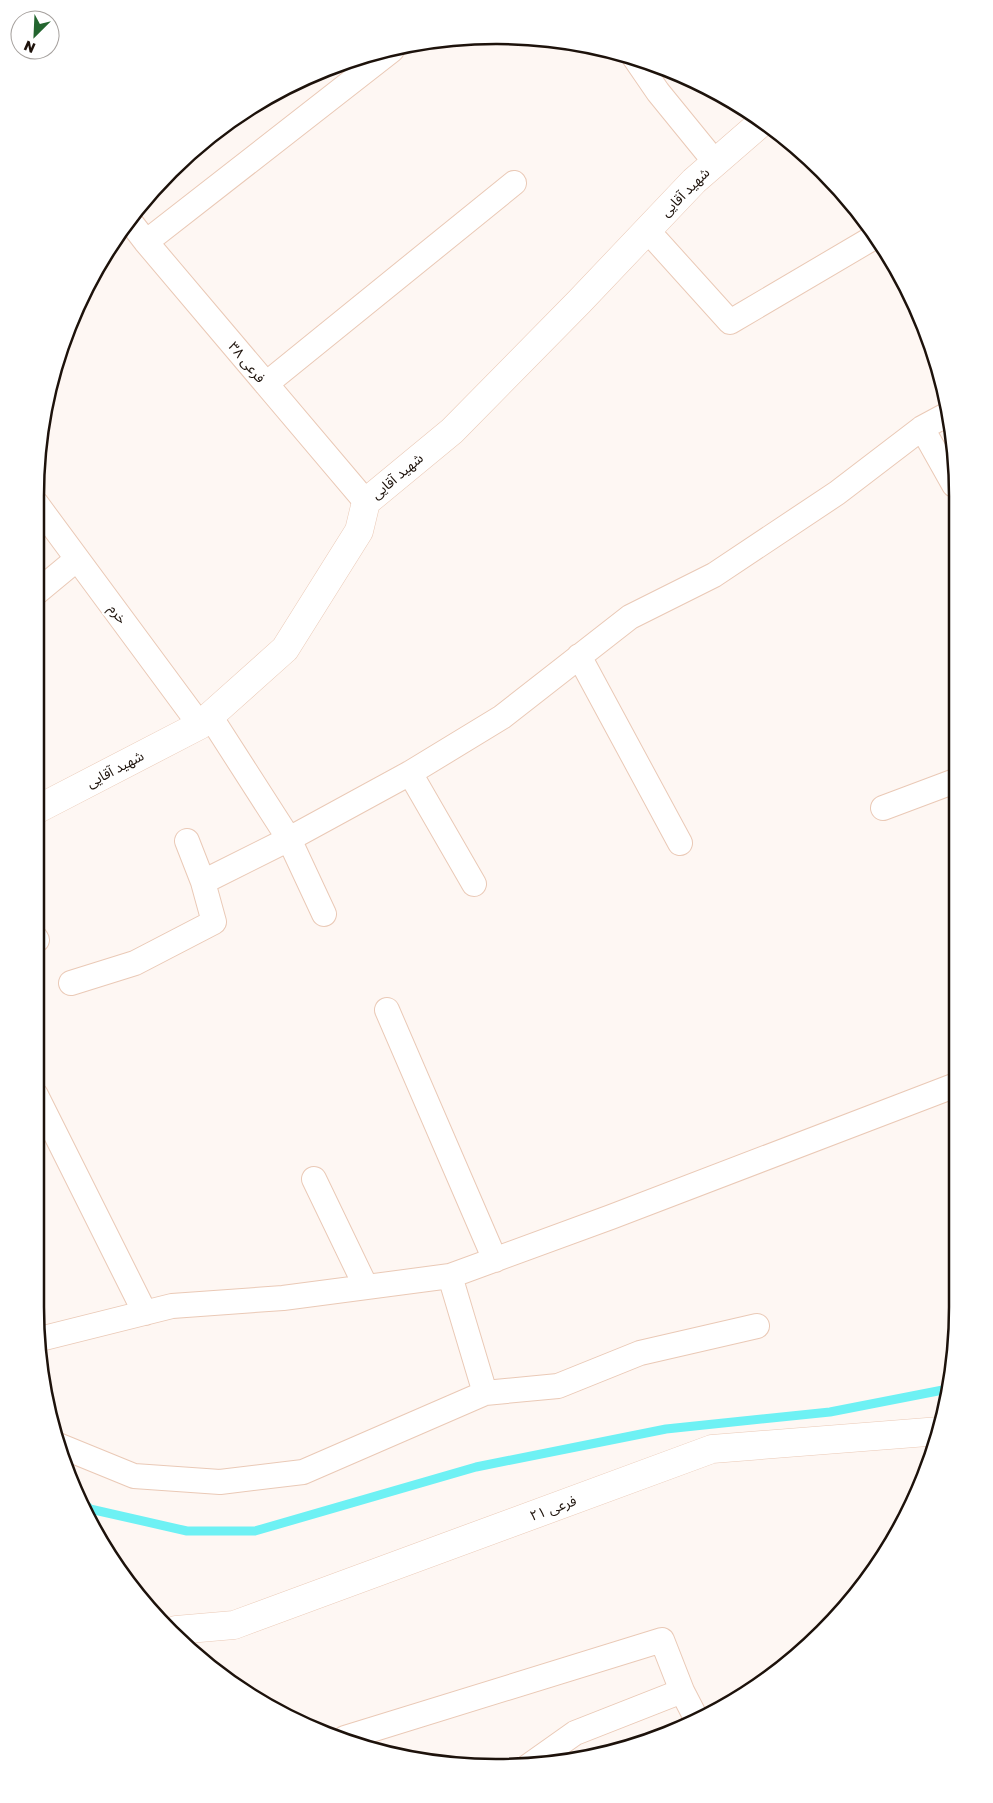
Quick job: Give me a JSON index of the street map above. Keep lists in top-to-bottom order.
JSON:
{
  "streets": {
    "street": [
      "شهید آقایی",
      "فرعی ۳۸",
      "خرم",
      "فرعی ۲۱"
    ]
  },
  "crossings": [
    ["شهید آقایی", "فرعی ۳۸"],
    ["شهید آقایی", "خرم"]
  ],
  "north": "bottom left"
}
